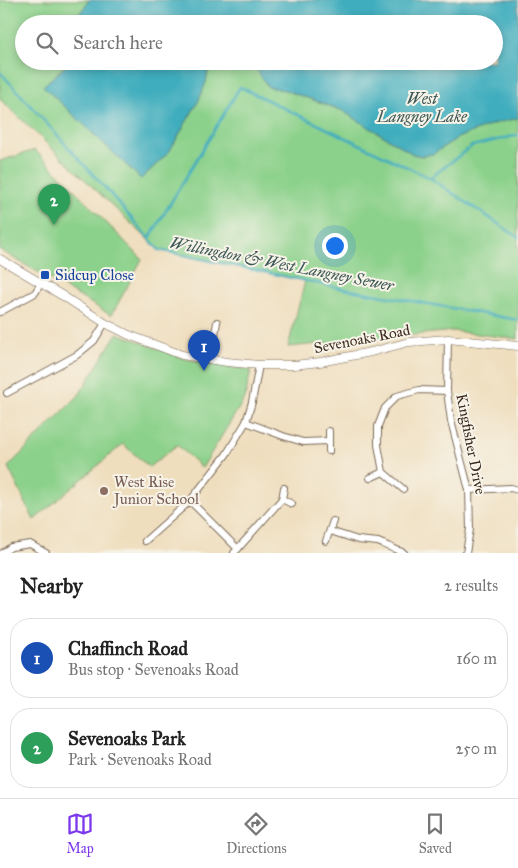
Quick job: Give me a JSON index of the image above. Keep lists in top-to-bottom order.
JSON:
{
  "streets": {
    "street": ["Sevenoaks Road", "Kingfisher Drive"]
  },
  "crossings": [
    ["Sevenoaks Road", "Kingfisher Drive"]
  ],
  "water": ["West Langney Lake", "Willingdon & West Langney Sewer"],
  "places": {
    "transit": ["Sidcup Close"],
    "other": ["West Rise Junior School"]
  },
  "page": {
    "search": "Search here",
    "pins": ["2", "1"],
    "heading": ["Nearby", "2 results"],
    "list": [
      {
        "mark": "1",
        "name": "Chaffinch Road",
        "note": "Bus stop · Sevenoaks Road",
        "value": "160 m"
      },
      {
        "mark": "2",
        "name": "Sevenoaks Park",
        "note": "Park · Sevenoaks Road",
        "value": "250 m"
      }
    ],
    "nav": ["Map", "Directions", "Saved"]
  }
}
